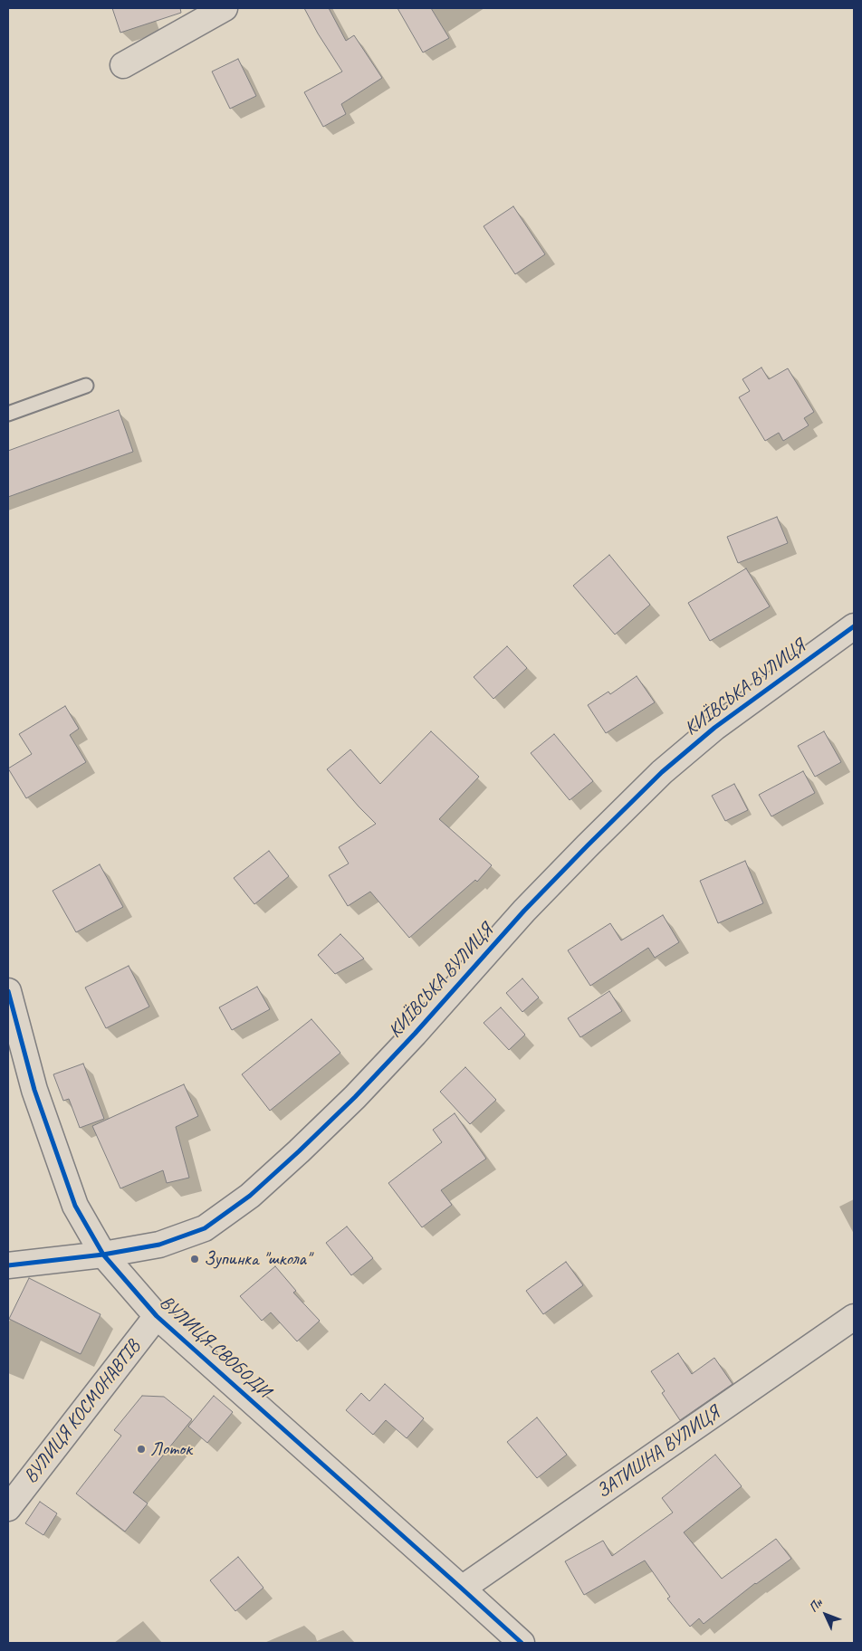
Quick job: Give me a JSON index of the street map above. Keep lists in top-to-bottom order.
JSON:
{
  "streets": {
    "street": [
      "КИЇВСЬКА ВУЛИЦЯ",
      "ВУЛИЦЯ СВОБОДИ",
      "ВУЛИЦЯ КОСМОНАВТІВ",
      "ЗАТИШНА ВУЛИЦЯ"
    ]
  },
  "crossings": [
    ["КИЇВСЬКА ВУЛИЦЯ", "ВУЛИЦЯ СВОБОДИ"],
    ["ВУЛИЦЯ СВОБОДИ", "ВУЛИЦЯ КОСМОНАВТІВ"],
    ["ВУЛИЦЯ СВОБОДИ", "ЗАТИШНА ВУЛИЦЯ"]
  ],
  "places": ["Зупинка \"школа\"", "Лоток"],
  "north": "top left"
}
